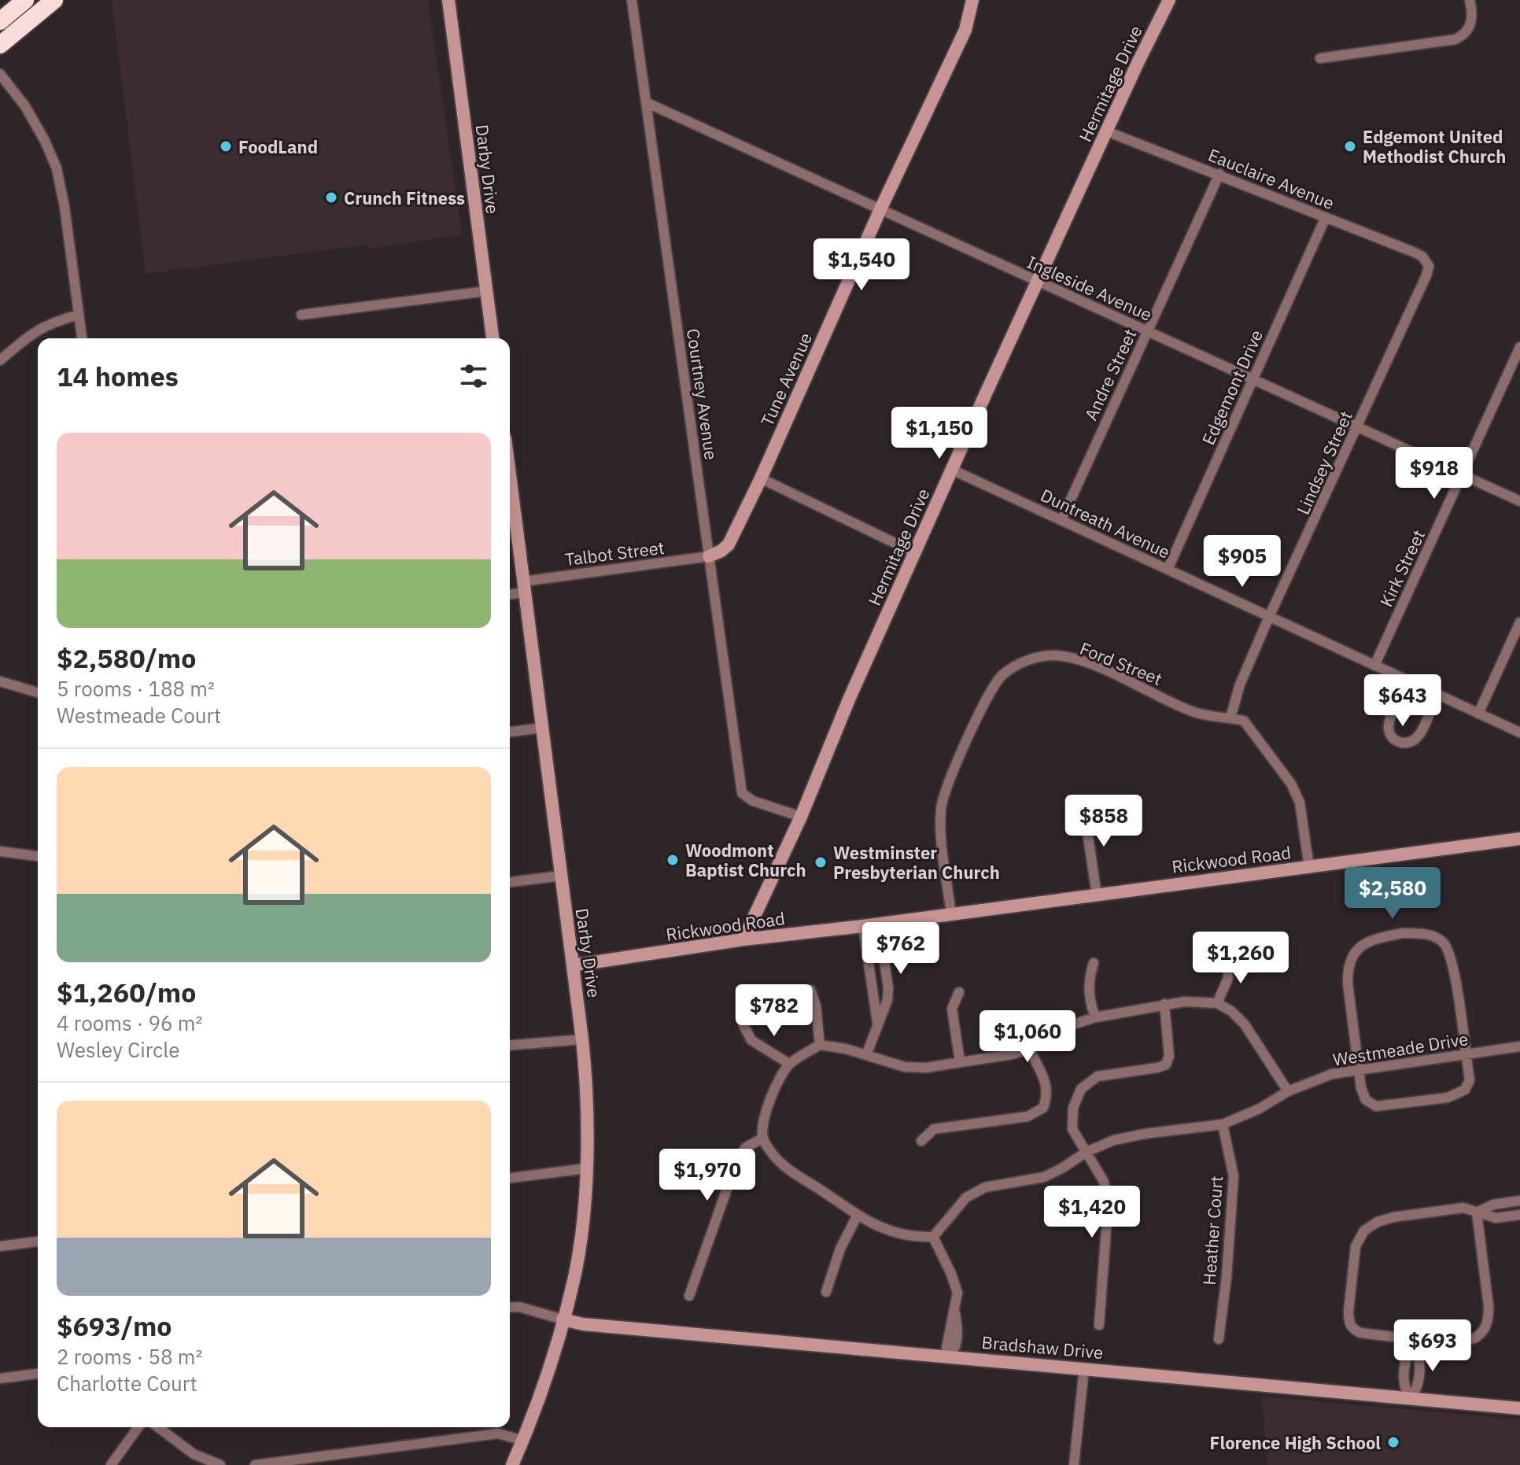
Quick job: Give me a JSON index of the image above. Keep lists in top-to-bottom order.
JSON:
{
  "streets": {
    "street": [
      "Hermitage Drive",
      "Darby Drive",
      "Eauclaire Avenue",
      "Ingleside Avenue",
      "Andre Street",
      "Tune Avenue",
      "Edgemont Drive",
      "Courtney Avenue",
      "Lindsey Street",
      "Duntreath Avenue",
      "Talbot Street",
      "Kirk Street",
      "Ford Street",
      "Rickwood Road",
      "Westmeade Drive",
      "Heather Court",
      "Bradshaw Drive"
    ]
  },
  "crossings": [
    ["Hermitage Drive", "Eauclaire Avenue"],
    ["Hermitage Drive", "Ingleside Avenue"],
    ["Hermitage Drive", "Courtney Avenue"],
    ["Hermitage Drive", "Duntreath Avenue"],
    ["Hermitage Drive", "Rickwood Road"],
    ["Darby Drive", "Talbot Street"],
    ["Darby Drive", "Rickwood Road"],
    ["Darby Drive", "Bradshaw Drive"],
    ["Eauclaire Avenue", "Andre Street"],
    ["Eauclaire Avenue", "Edgemont Drive"],
    ["Eauclaire Avenue", "Lindsey Street"],
    ["Ingleside Avenue", "Andre Street"],
    ["Ingleside Avenue", "Tune Avenue"],
    ["Ingleside Avenue", "Edgemont Drive"],
    ["Ingleside Avenue", "Courtney Avenue"],
    ["Ingleside Avenue", "Lindsey Street"],
    ["Ingleside Avenue", "Kirk Street"],
    ["Andre Street", "Duntreath Avenue"],
    ["Tune Avenue", "Courtney Avenue"],
    ["Tune Avenue", "Talbot Street"],
    ["Edgemont Drive", "Duntreath Avenue"],
    ["Courtney Avenue", "Talbot Street"],
    ["Lindsey Street", "Duntreath Avenue"],
    ["Lindsey Street", "Ford Street"],
    ["Duntreath Avenue", "Kirk Street"],
    ["Ford Street", "Rickwood Road"],
    ["Westmeade Drive", "Heather Court"]
  ],
  "places": [
    "FoodLand",
    "Edgemont United Methodist Church",
    "Crunch Fitness",
    "Woodmont Baptist Church",
    "Westminster Presbyterian Church",
    "Florence High School"
  ],
  "page": {
    "price": [
      "$1,540",
      "$1,150",
      "$918",
      "$905",
      "$643",
      "$858",
      "$2,580",
      "$762",
      "$1,260",
      "$782",
      "$1,060",
      "$1,970",
      "$1,420",
      "$693"
    ],
    "heading": "14 homes",
    "list": [
      {
        "name": "$2,580/mo",
        "note": "5 rooms · 188 m² · Westmeade Court"
      },
      {
        "name": "$1,260/mo",
        "note": "4 rooms · 96 m² · Wesley Circle"
      },
      {
        "name": "$693/mo",
        "note": "2 rooms · 58 m² · Charlotte Court"
      }
    ]
  }
}
